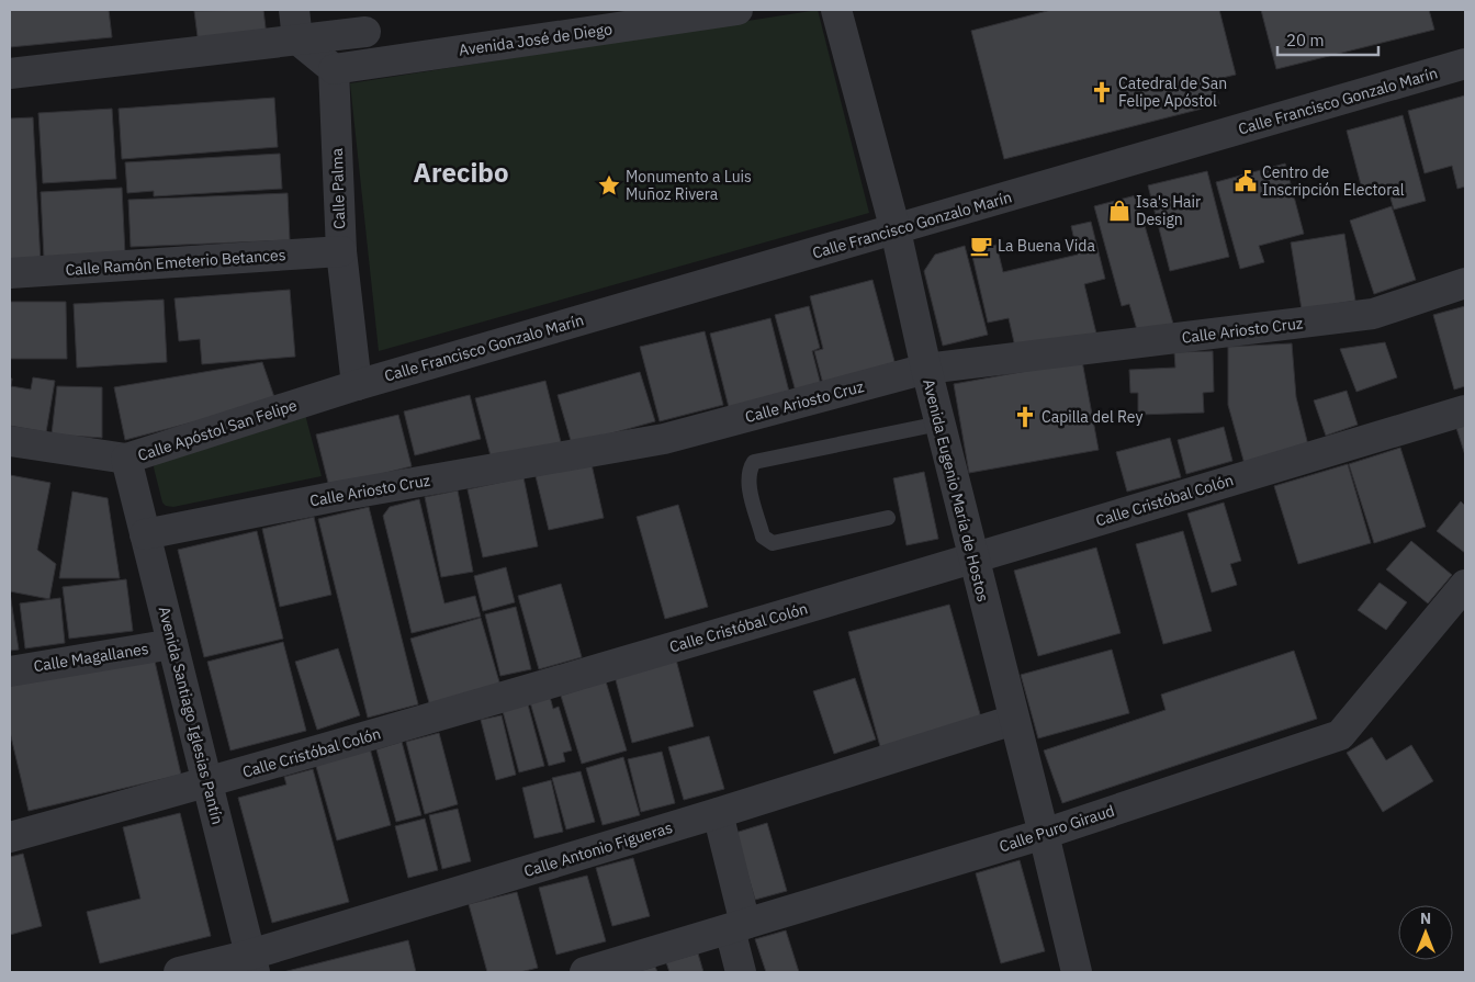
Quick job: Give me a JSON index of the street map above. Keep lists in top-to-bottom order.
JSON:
{
  "streets": {
    "street": [
      "Avenida José de Diego",
      "Calle Francisco Gonzalo Marín",
      "Calle Palma",
      "Calle Ramón Emeterio Betances",
      "Calle Ariosto Cruz",
      "Calle Apóstol San Felipe",
      "Avenida Eugenio María de Hostos",
      "Calle Cristóbal Colón",
      "Calle Magallanes",
      "Avenida Santiago Iglesias Pantín",
      "Calle Puro Giraud",
      "Calle Antonio Figueras"
    ]
  },
  "crossings": [
    ["Avenida José de Diego", "Calle Palma"],
    ["Calle Francisco Gonzalo Marín", "Calle Palma"],
    ["Calle Francisco Gonzalo Marín", "Calle Apóstol San Felipe"],
    ["Calle Francisco Gonzalo Marín", "Avenida Eugenio María de Hostos"],
    ["Calle Palma", "Calle Ramón Emeterio Betances"],
    ["Calle Palma", "Calle Apóstol San Felipe"],
    ["Calle Ariosto Cruz", "Avenida Eugenio María de Hostos"],
    ["Calle Ariosto Cruz", "Avenida Santiago Iglesias Pantín"],
    ["Calle Apóstol San Felipe", "Avenida Santiago Iglesias Pantín"],
    ["Avenida Eugenio María de Hostos", "Calle Cristóbal Colón"],
    ["Avenida Eugenio María de Hostos", "Calle Puro Giraud"],
    ["Avenida Eugenio María de Hostos", "Calle Antonio Figueras"],
    ["Calle Cristóbal Colón", "Avenida Santiago Iglesias Pantín"],
    ["Calle Magallanes", "Avenida Santiago Iglesias Pantín"],
    ["Avenida Santiago Iglesias Pantín", "Calle Antonio Figueras"]
  ],
  "districts": ["Arecibo"],
  "places": {
    "church": ["Catedral de San Felipe Apóstol", "Capilla del Rey"],
    "public building": ["Centro de Inscripción Electoral"],
    "place": ["Monumento a Luis Muñoz Rivera"],
    "shop": ["Isa's Hair Design"],
    "cafe": ["La Buena Vida"]
  },
  "scale_bar": "20 m",
  "north": "top"
}
